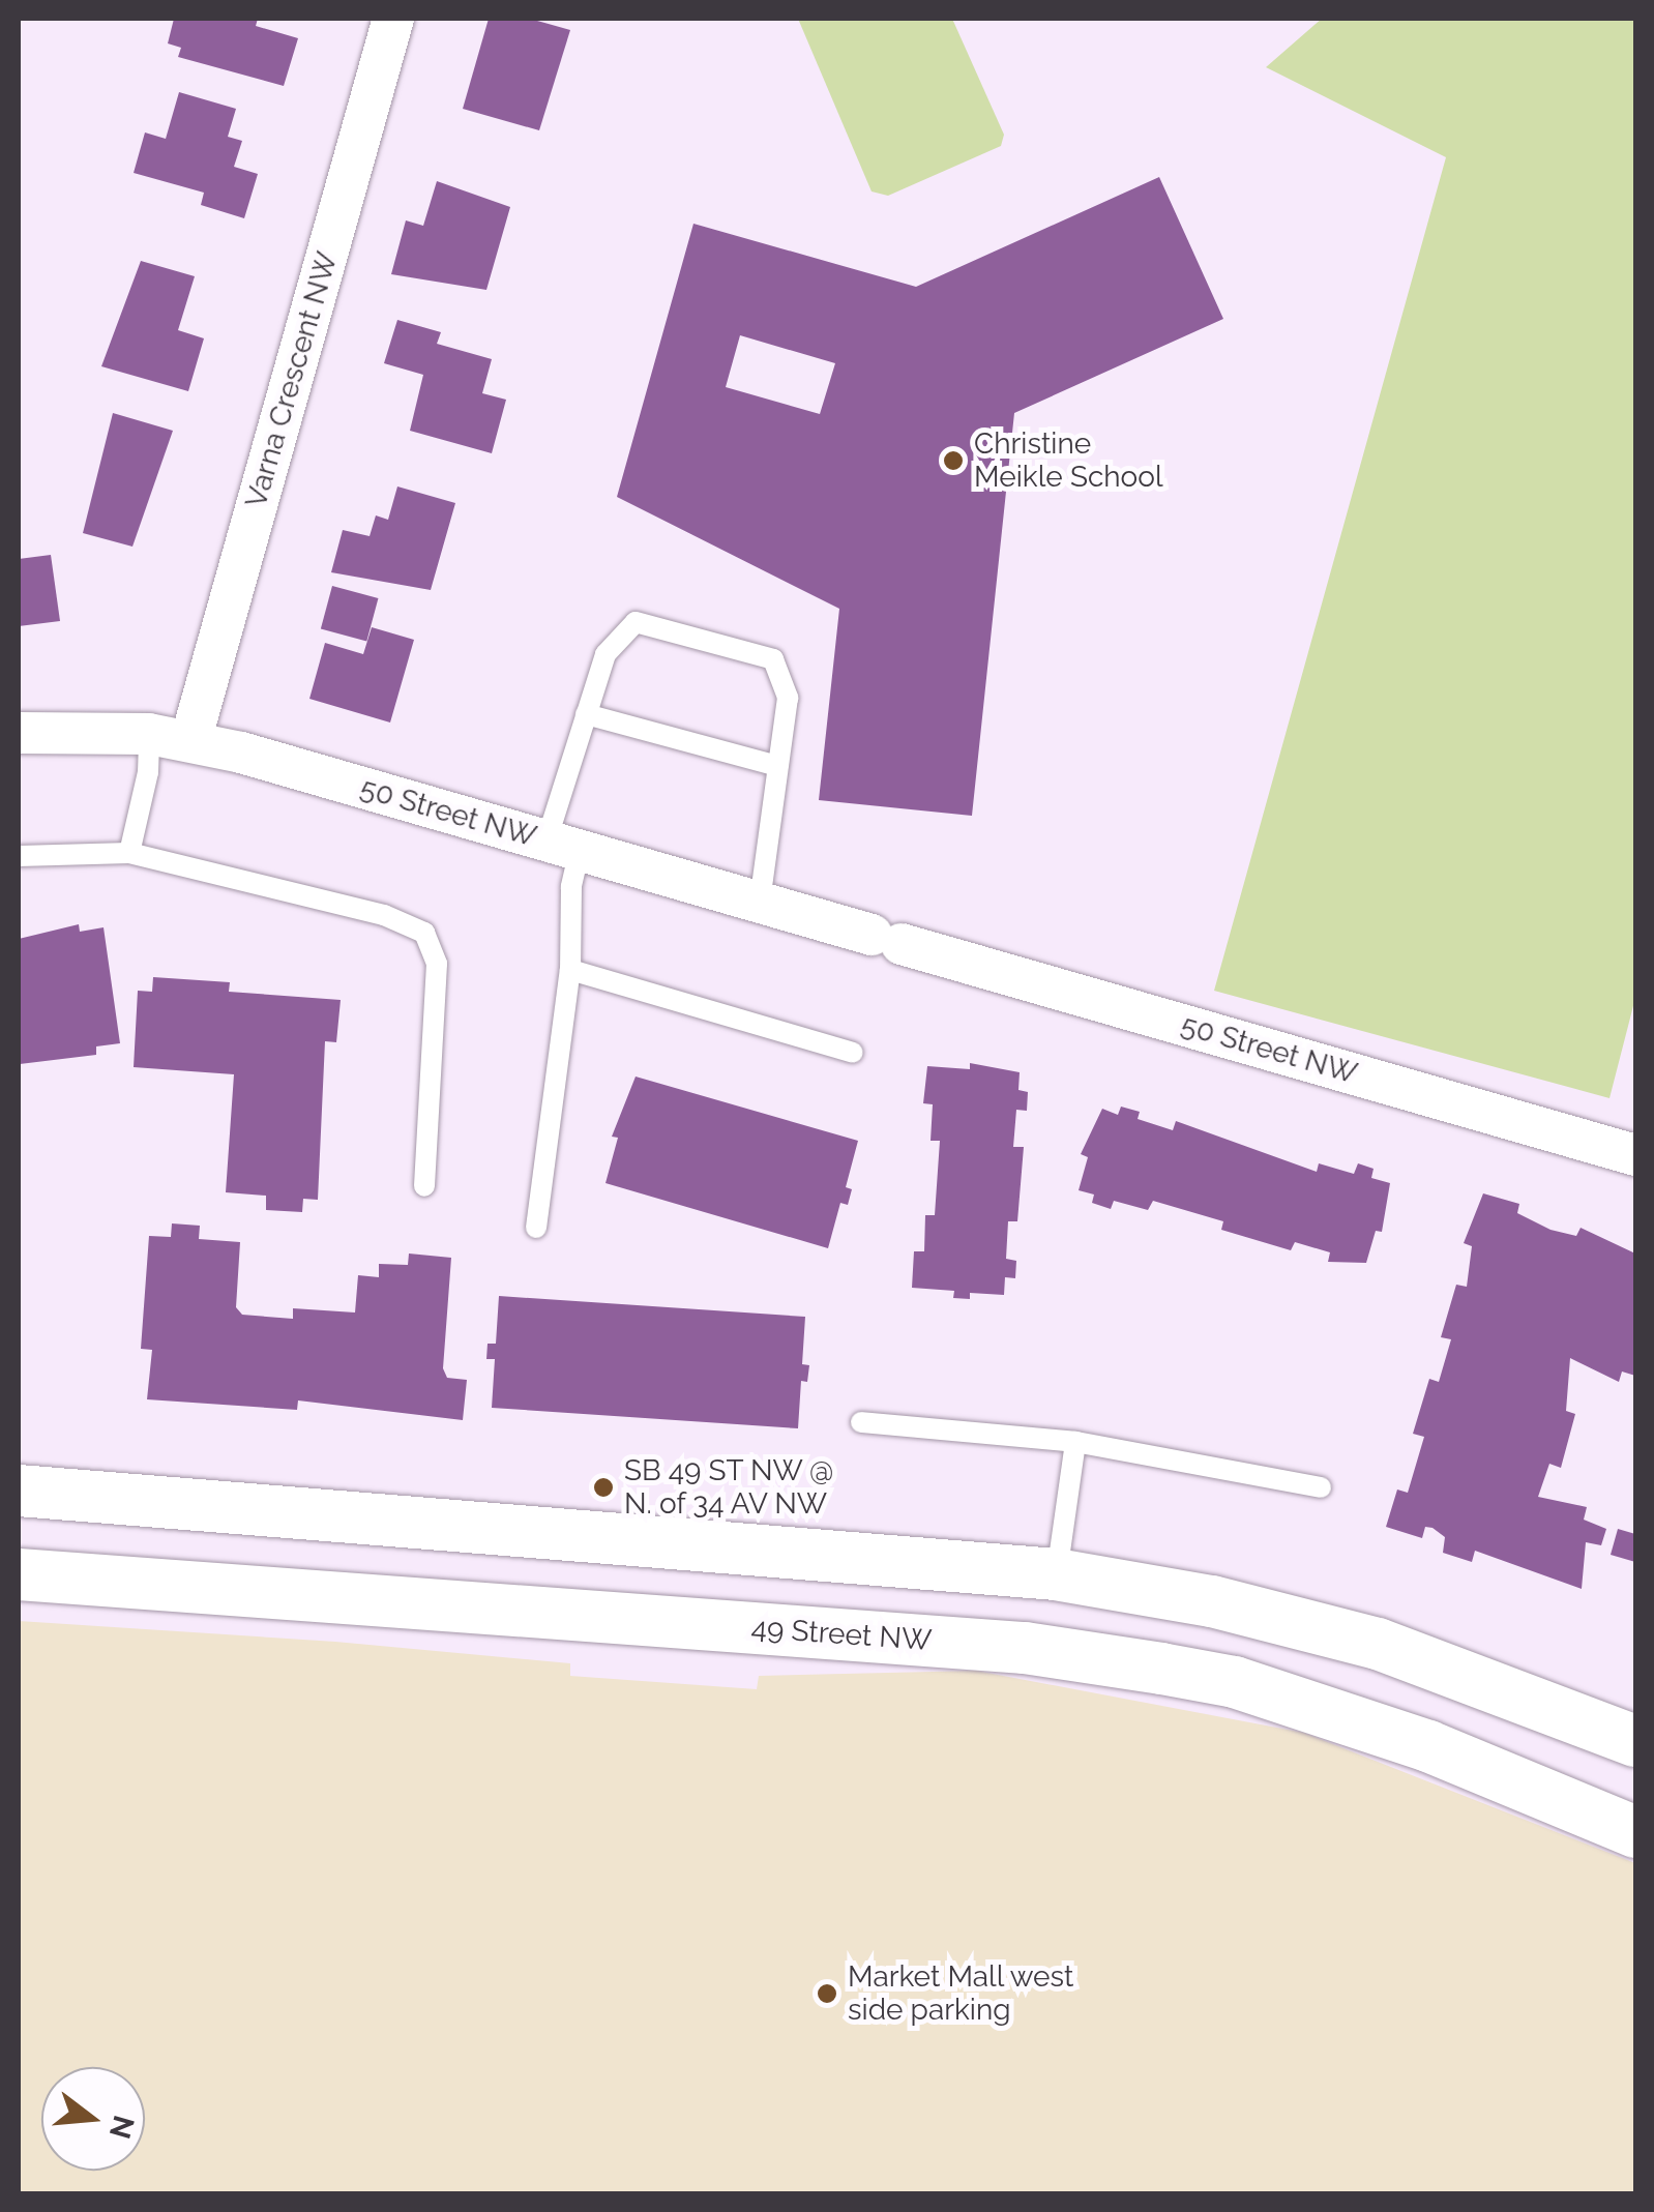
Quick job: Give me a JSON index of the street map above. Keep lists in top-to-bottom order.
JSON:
{
  "streets": {
    "street": ["Varna Crescent NW", "50 Street NW", "49 Street NW"]
  },
  "crossings": [
    ["Varna Crescent NW", "50 Street NW"]
  ],
  "places": ["Christine Meikle School", "SB 49 ST NW @ N. of 34 AV NW", "Market Mall west side parking"],
  "north": "right"
}
